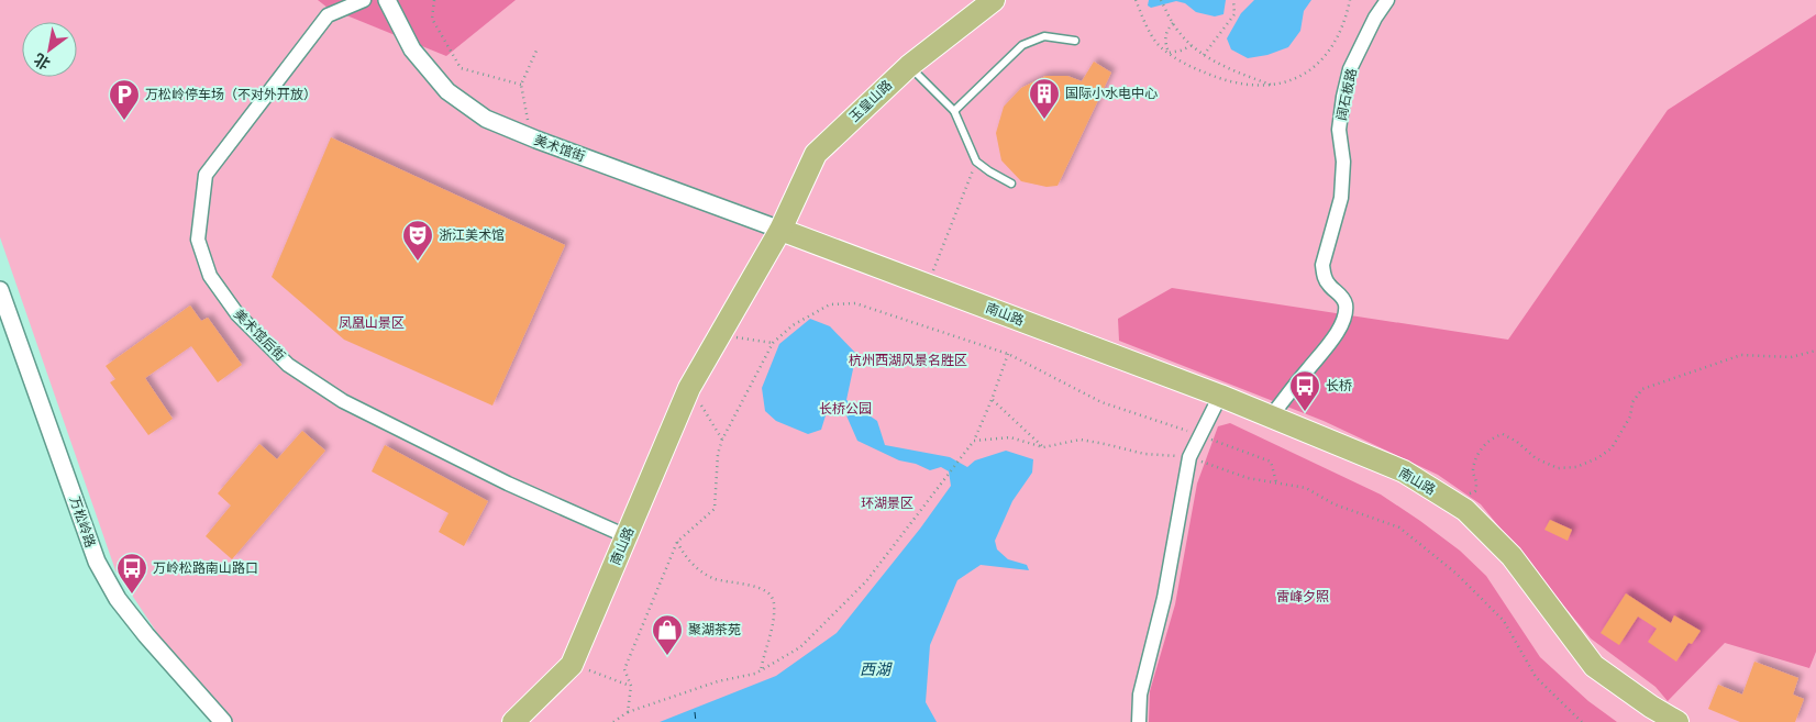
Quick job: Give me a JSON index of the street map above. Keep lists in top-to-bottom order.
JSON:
{
  "streets": {
    "main road": ["玉皇山路", "南山路"],
    "street": [
      "阔石板路",
      "美术馆街",
      "美术馆后街",
      "万松岭路"
    ]
  },
  "crossings": [
    ["阔石板路", "南山路"],
    ["玉皇山路", "美术馆街"],
    ["玉皇山路", "南山路"],
    ["美术馆街", "南山路"],
    ["南山路", "美术馆后街"]
  ],
  "water": ["西湖"],
  "parks": [
    "凤凰山景区",
    "杭州西湖风景名胜区",
    "长桥公园",
    "环湖景区",
    "雷峰夕照"
  ],
  "places": {
    "building": ["国际小水电中心"],
    "parking": ["万松岭停车场（不对外开放）"],
    "theatre": ["浙江美术馆"],
    "bus stop": ["长桥", "万岭松路南山路口"],
    "shop": ["聚湖茶苑"]
  },
  "north": "bottom left"
}
